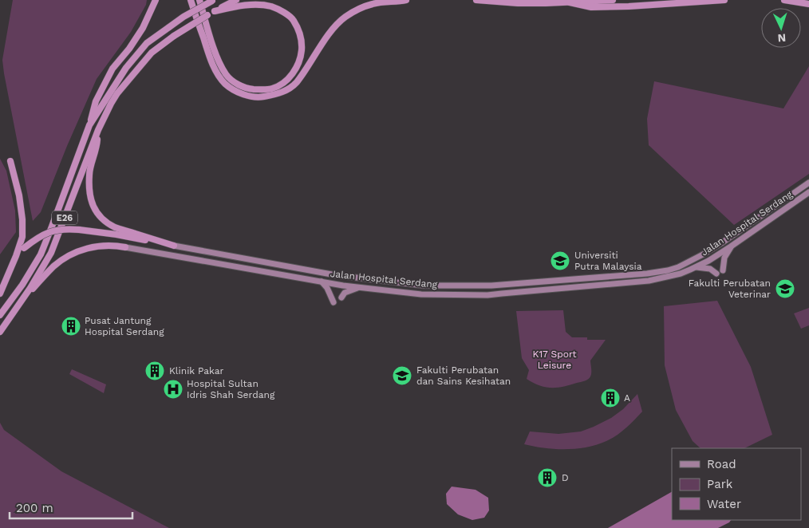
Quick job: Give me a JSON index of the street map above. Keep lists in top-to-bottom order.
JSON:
{
  "streets": {
    "highway": ["E26"],
    "main road": ["Jalan Hospital Serdang"]
  },
  "parks": ["K17 Sport Leisure"],
  "places": {
    "school or university": ["Universiti Putra Malaysia", "Fakulti Perubatan Veterinar", "Fakulti Perubatan dan Sains Kesihatan"],
    "building": [
      "Pusat Jantung Hospital Serdang",
      "Klinik Pakar",
      "A",
      "D"
    ],
    "hospital": ["Hospital Sultan Idris Shah Serdang"]
  },
  "legend": ["Road", "Park", "Water"],
  "scale_bar": "200 m",
  "north": "bottom"
}
